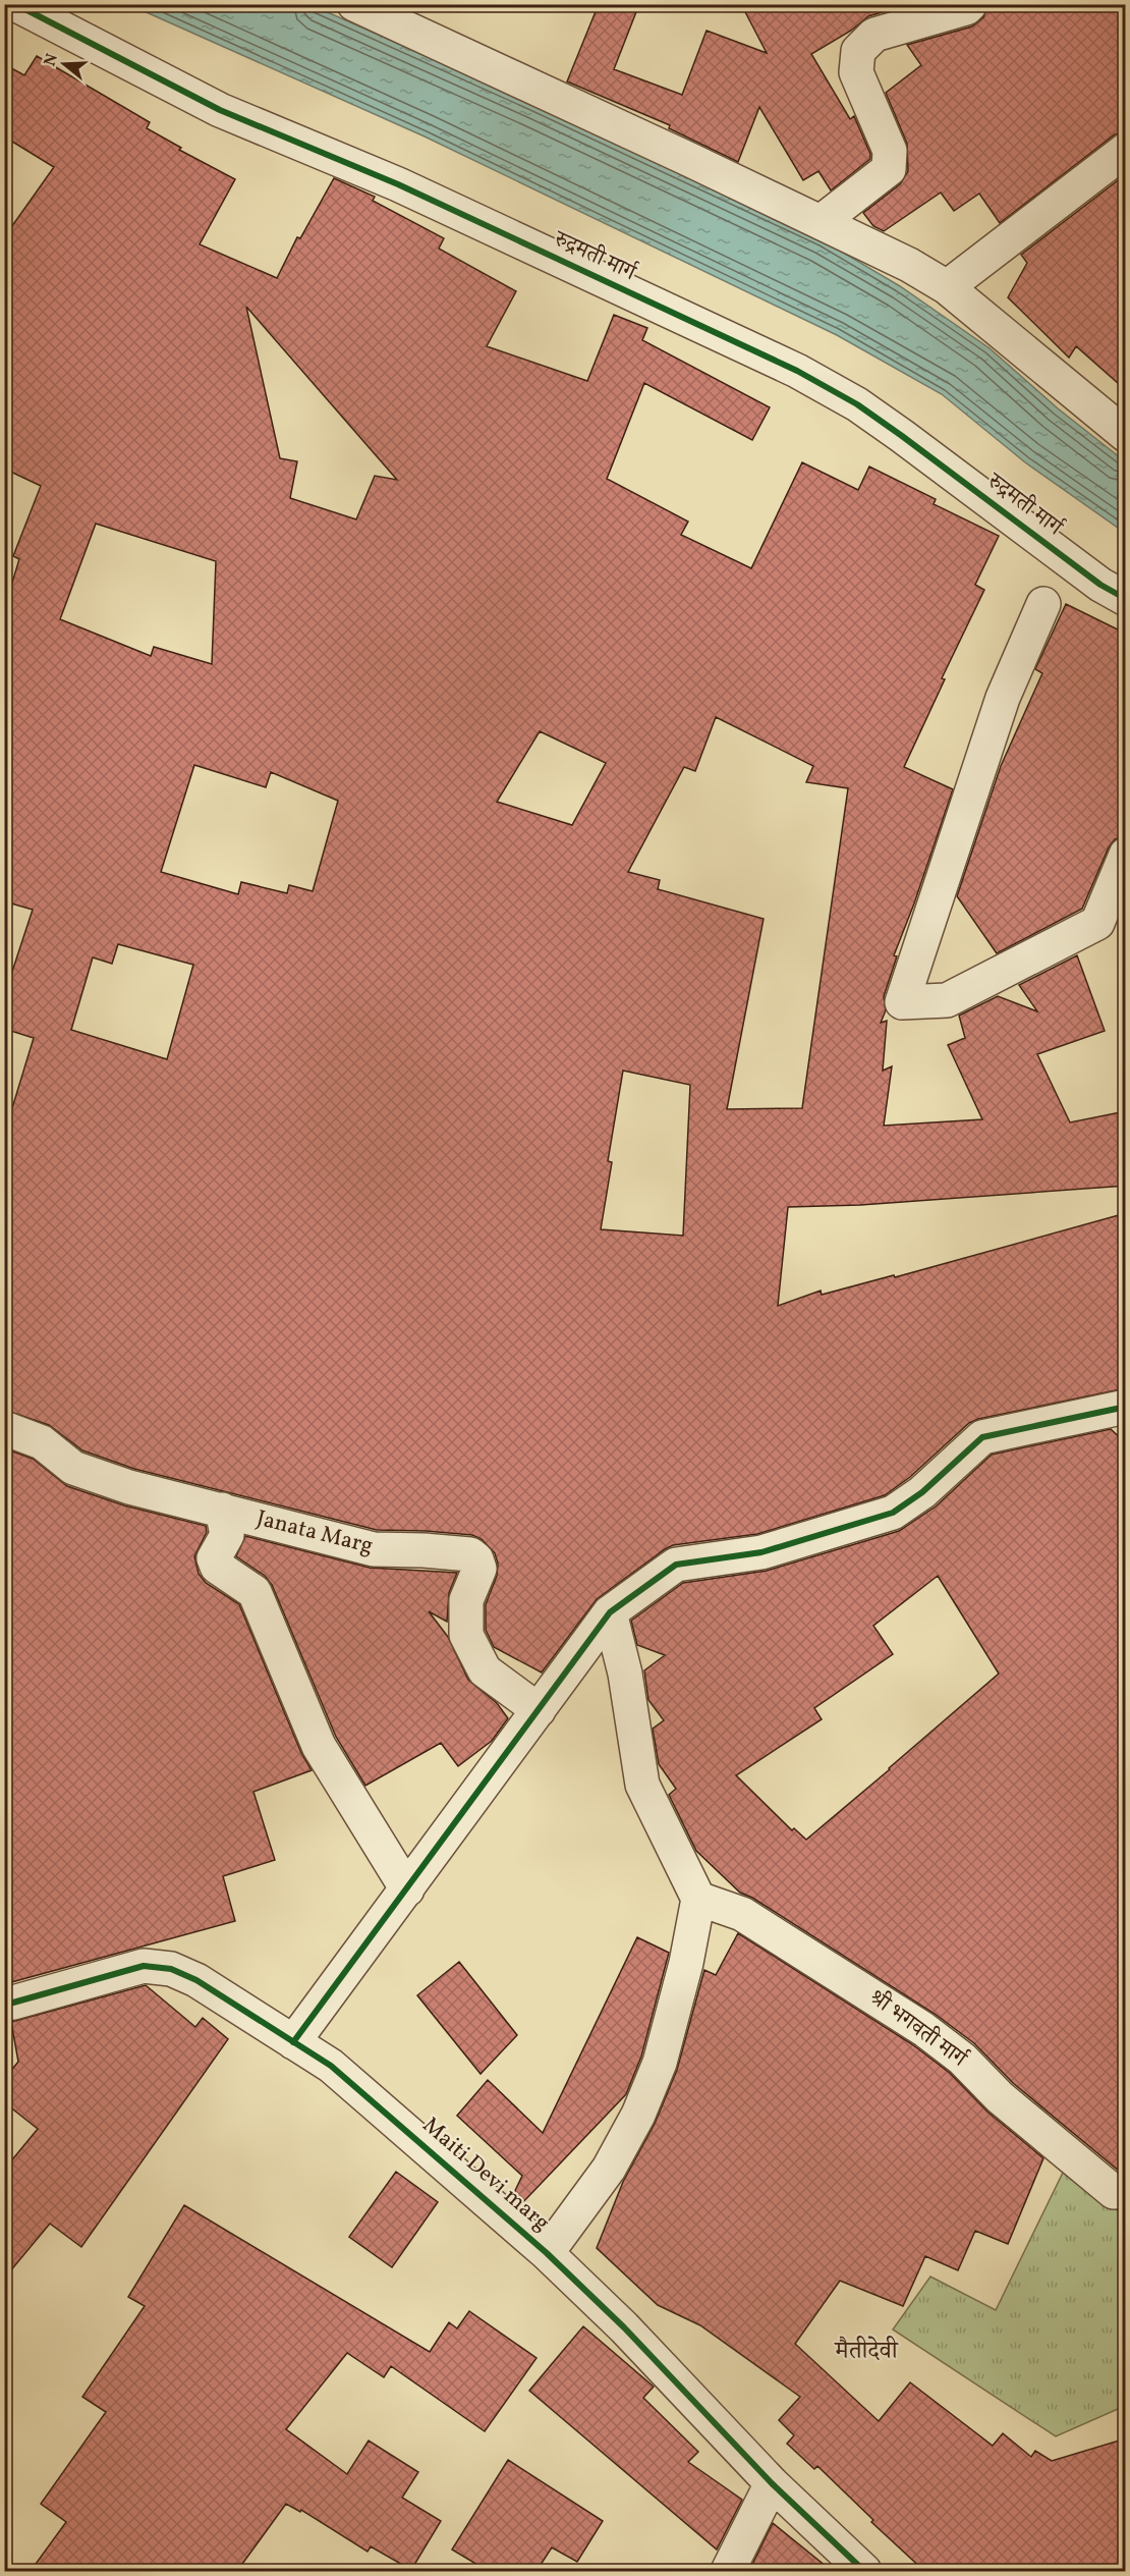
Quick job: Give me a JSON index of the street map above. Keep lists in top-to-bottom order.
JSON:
{
  "streets": {
    "street": [
      "रुद्रमती मार्ग",
      "Janata Marg",
      "श्री भगवती मार्ग",
      "Maiti Devi marg"
    ]
  },
  "districts": ["मैतीदेवी"],
  "north": "left"
}
